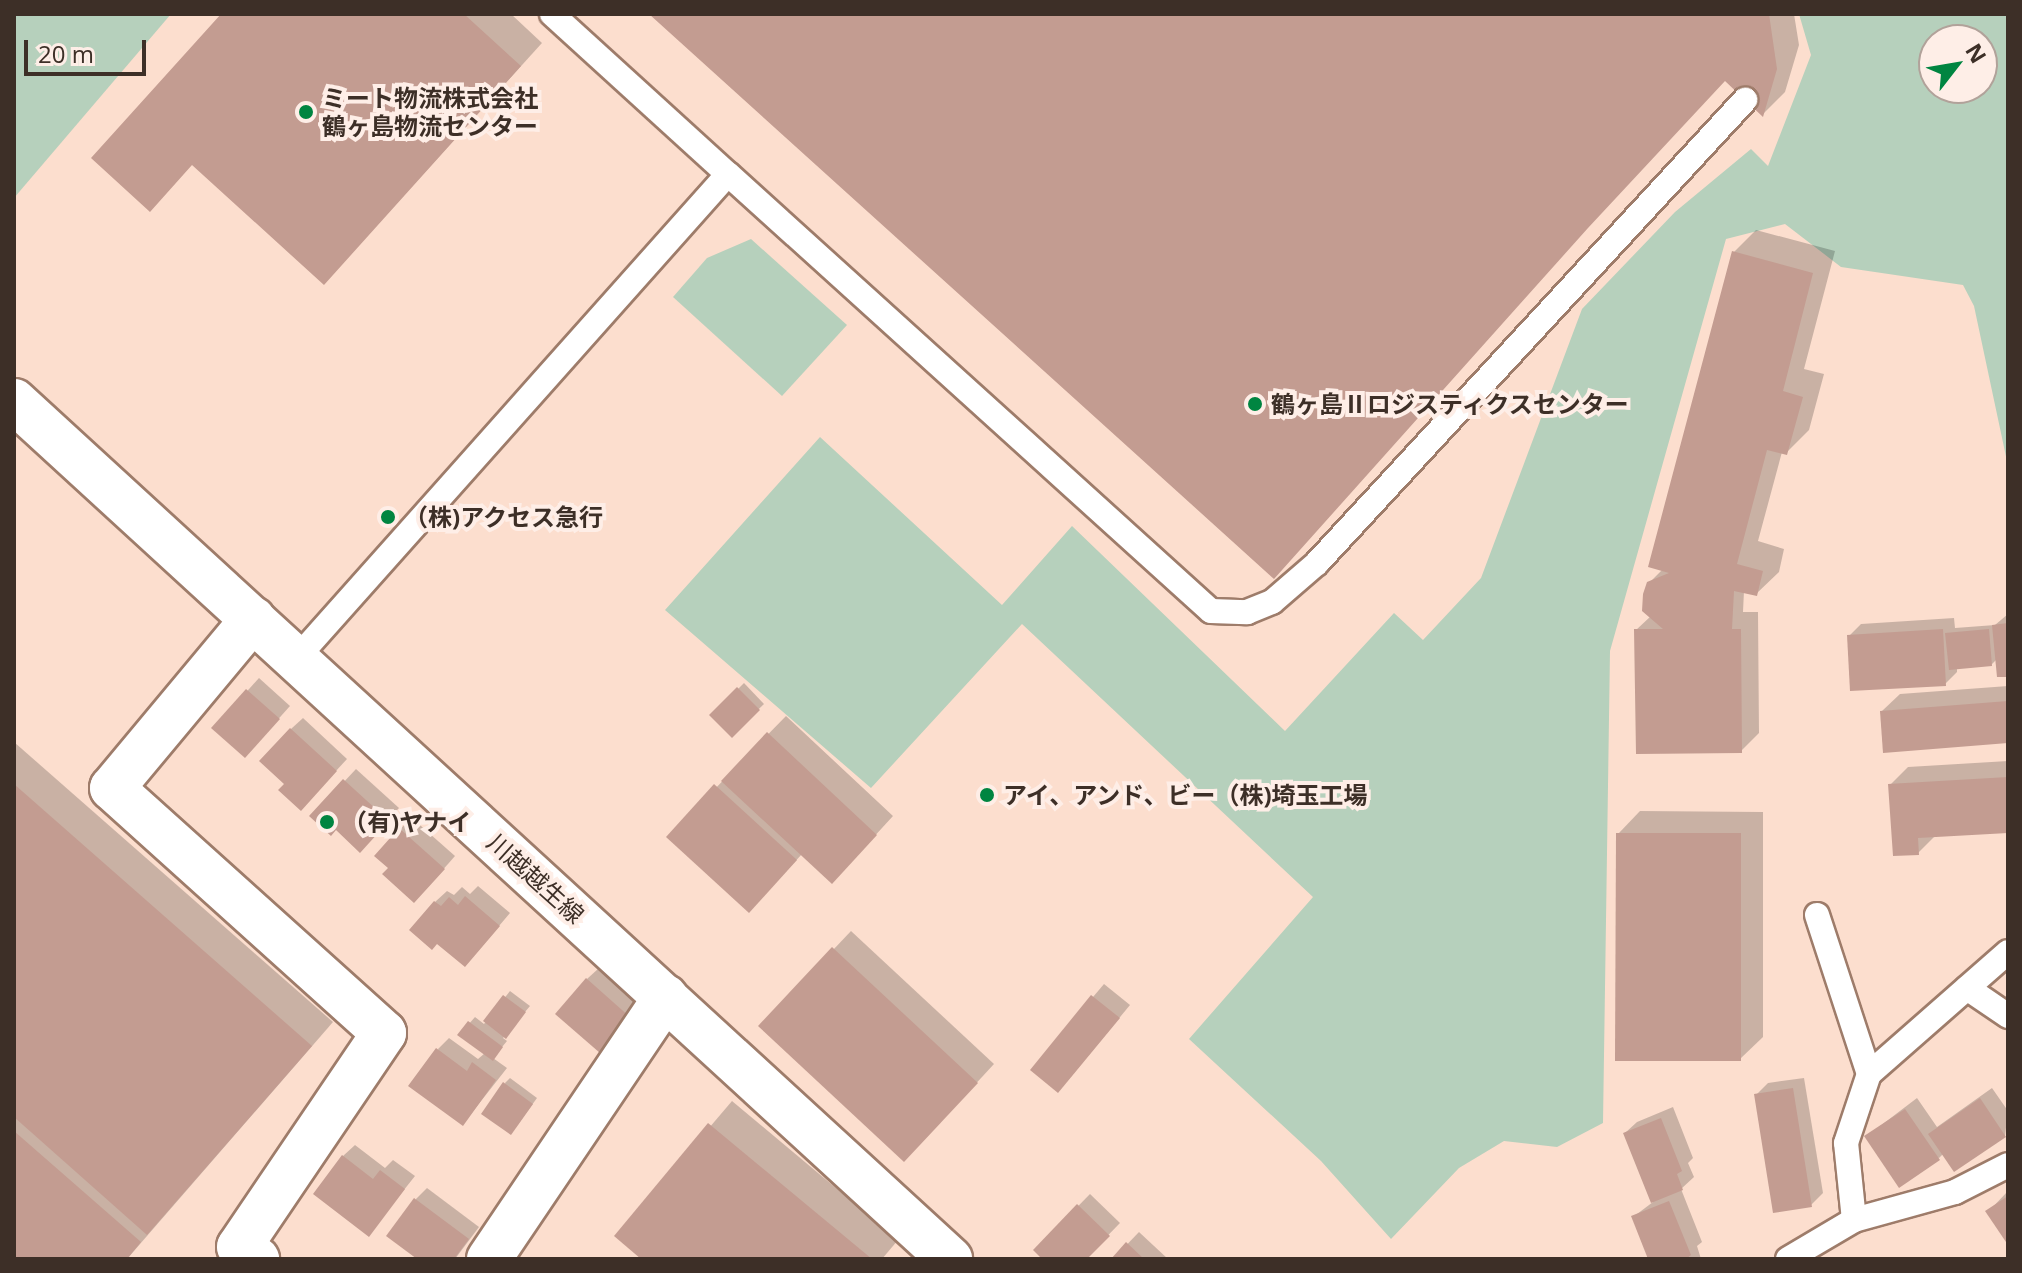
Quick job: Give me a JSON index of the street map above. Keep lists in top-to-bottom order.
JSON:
{
  "streets": {
    "main road": ["川越越生線"]
  },
  "places": [
    "ミート物流株式会社 鶴ヶ島物流センター",
    "鶴ヶ島Ⅱロジスティクスセンター",
    "（株)アクセス急行",
    "アイ、アンド、ビー（株)埼玉工場",
    "（有)ヤナイ"
  ],
  "scale_bar": "20 m",
  "north": "top right"
}
